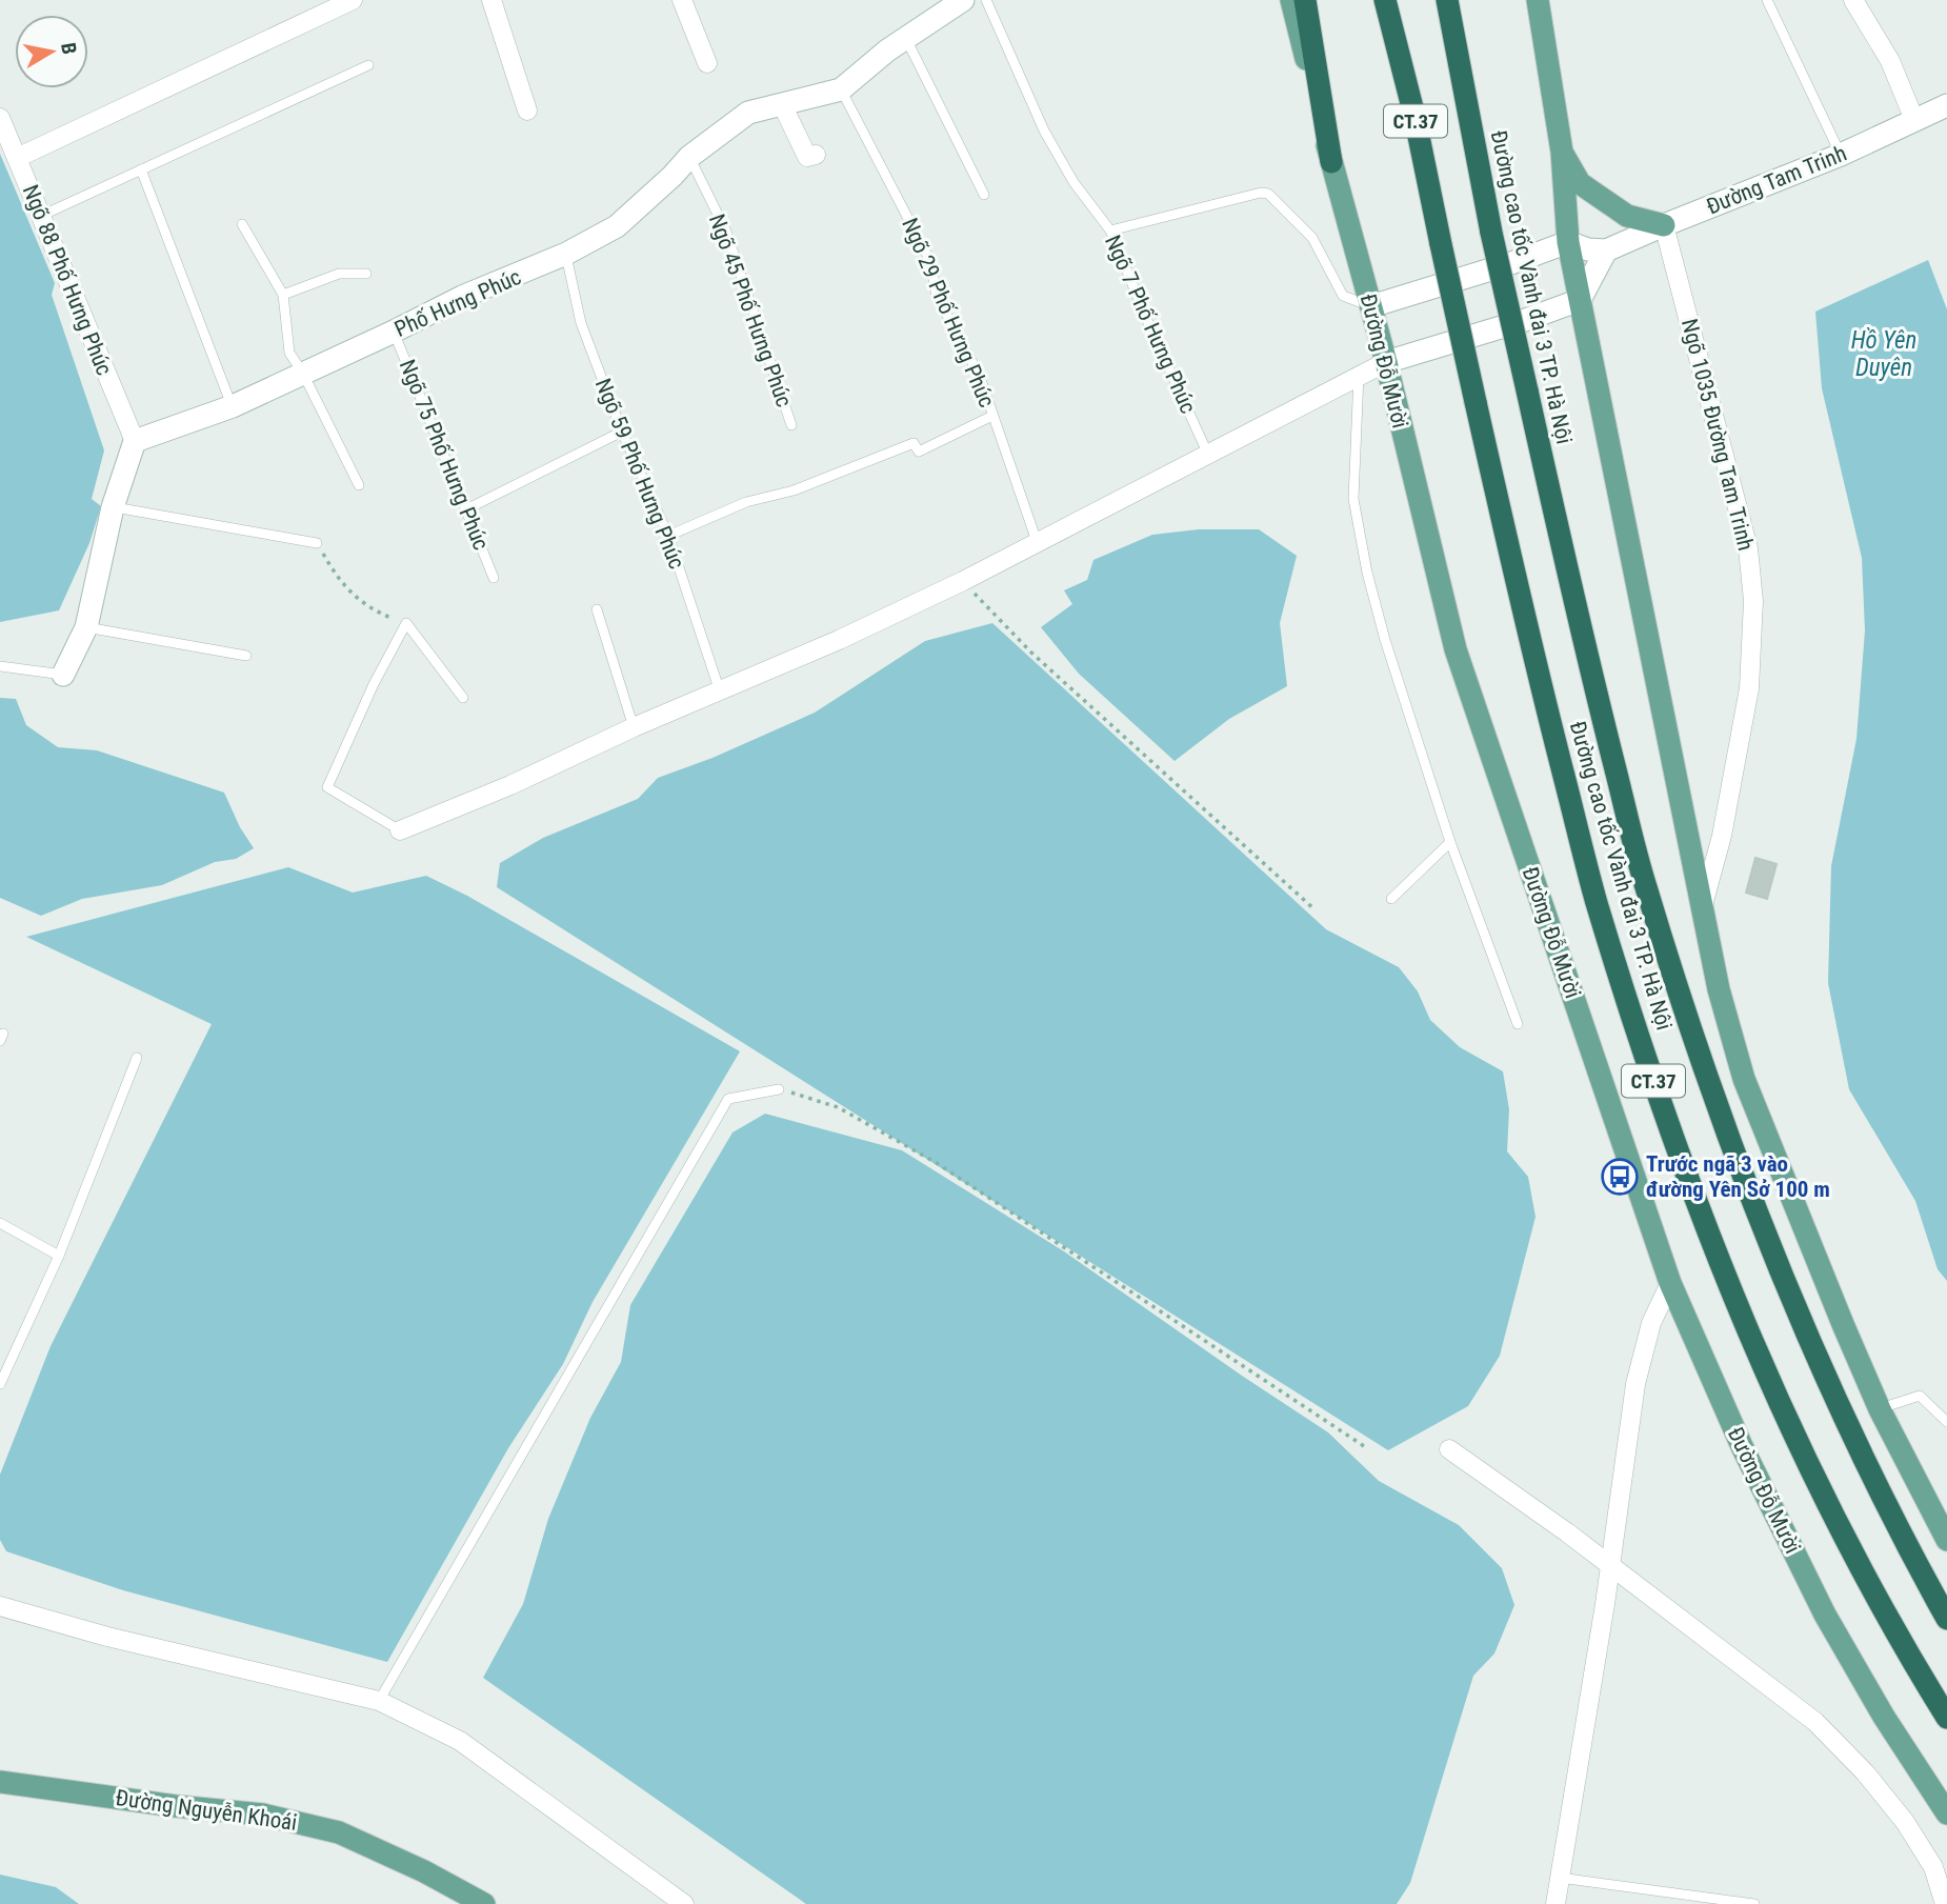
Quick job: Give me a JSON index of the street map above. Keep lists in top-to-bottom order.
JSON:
{
  "streets": {
    "highway": ["CT.37", "Đường cao tốc Vành đai 3 TP. Hà Nội"],
    "main road": ["Đường Đỗ Mười", "Đường Nguyễn Khoái"],
    "street": [
      "Đường Tam Trinh",
      "Ngõ 88 Phố Hưng Phúc",
      "Phố Hưng Phúc",
      "Ngõ 1035 Đường Tam Trinh"
    ],
    "lane": [
      "Ngõ 45 Phố Hưng Phúc",
      "Ngõ 29 Phố Hưng Phúc",
      "Ngõ 7 Phố Hưng Phúc",
      "Ngõ 75 Phố Hưng Phúc",
      "Ngõ 59 Phố Hưng Phúc"
    ]
  },
  "crossings": [
    ["Đường Tam Trinh", "Ngõ 1035 Đường Tam Trinh"],
    ["Ngõ 88 Phố Hưng Phúc", "Phố Hưng Phúc"],
    ["Phố Hưng Phúc", "Ngõ 45 Phố Hưng Phúc"],
    ["Phố Hưng Phúc", "Ngõ 29 Phố Hưng Phúc"],
    ["Phố Hưng Phúc", "Ngõ 75 Phố Hưng Phúc"],
    ["Phố Hưng Phúc", "Ngõ 59 Phố Hưng Phúc"]
  ],
  "water": ["Hồ Yên Duyên"],
  "places": {
    "bus stop": ["Trước ngã 3 vào đường Yên Sở 100 m"]
  },
  "north": "right"
}
